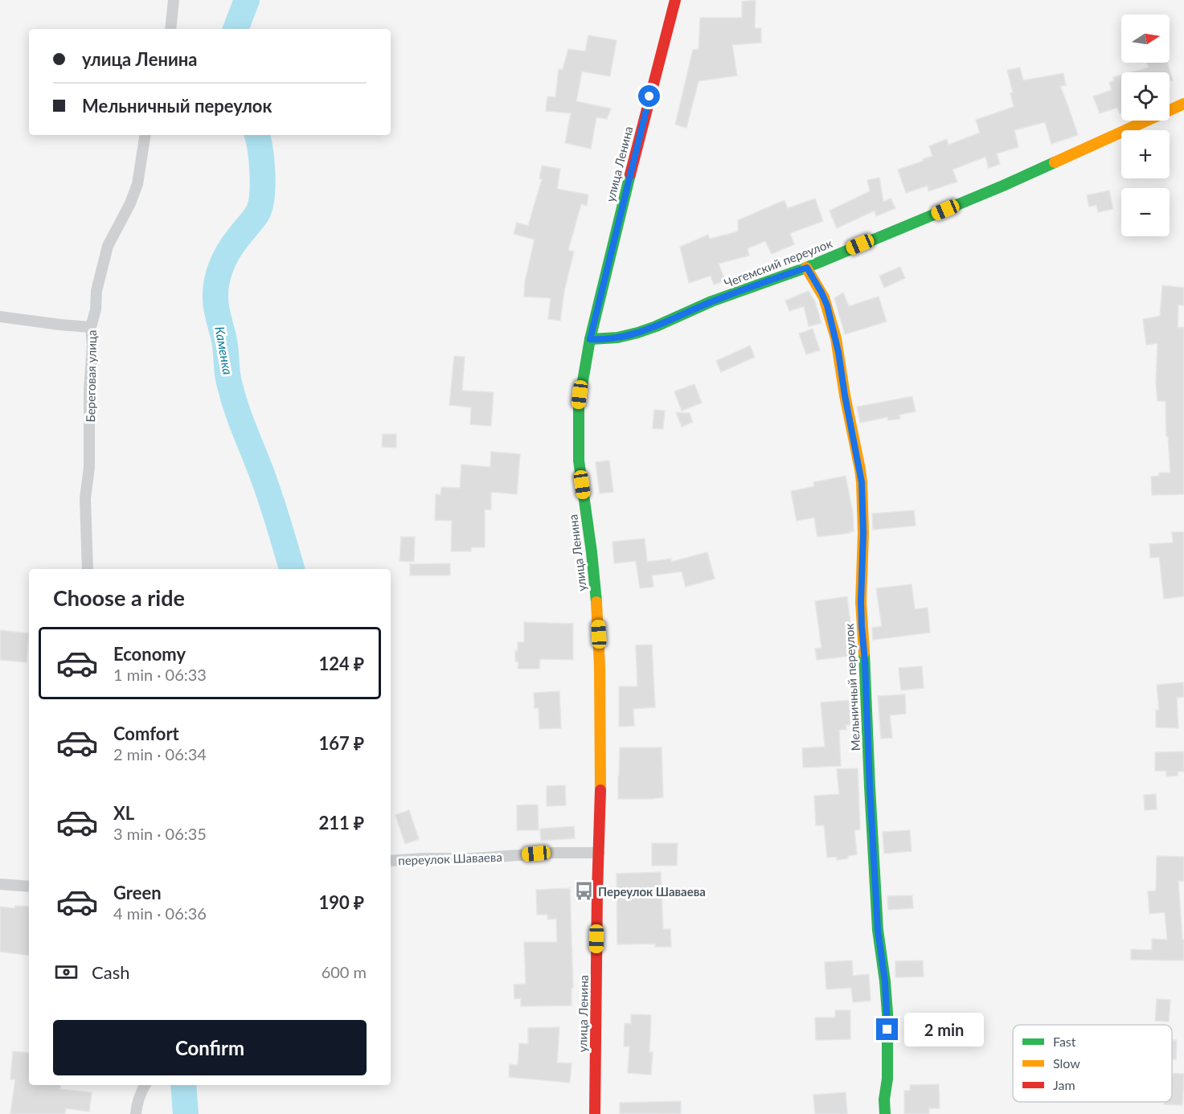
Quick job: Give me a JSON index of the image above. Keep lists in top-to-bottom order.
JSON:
{
  "streets": {
    "street": [
      "улица Ленина",
      "Чегемский переулок",
      "Береговая улица",
      "Мельничный переулок",
      "переулок Шаваева"
    ]
  },
  "crossings": [
    ["улица Ленина", "Чегемский переулок"],
    ["улица Ленина", "переулок Шаваева"],
    ["Чегемский переулок", "Мельничный переулок"]
  ],
  "water": ["Каменка"],
  "places": {
    "bus stop": ["Переулок Шаваева"]
  },
  "legend": ["Fast", "Slow", "Jam"],
  "north": "right",
  "page": {
    "map_buttons": ["+", "−"],
    "banner": ["улица Ленина", "Мельничный переулок"],
    "heading": "Choose a ride",
    "list": [
      {
        "name": "Economy",
        "note": "1 min · 06:33",
        "value": "124 ₽"
      },
      {
        "name": "Comfort",
        "note": "2 min · 06:34",
        "value": "167 ₽"
      },
      {
        "name": "XL",
        "note": "3 min · 06:35",
        "value": "211 ₽"
      },
      {
        "name": "Green",
        "note": "4 min · 06:36",
        "value": "190 ₽"
      }
    ],
    "pay": ["Cash", "600 m"],
    "buttons": "Confirm",
    "bubble": "2 min"
  }
}
